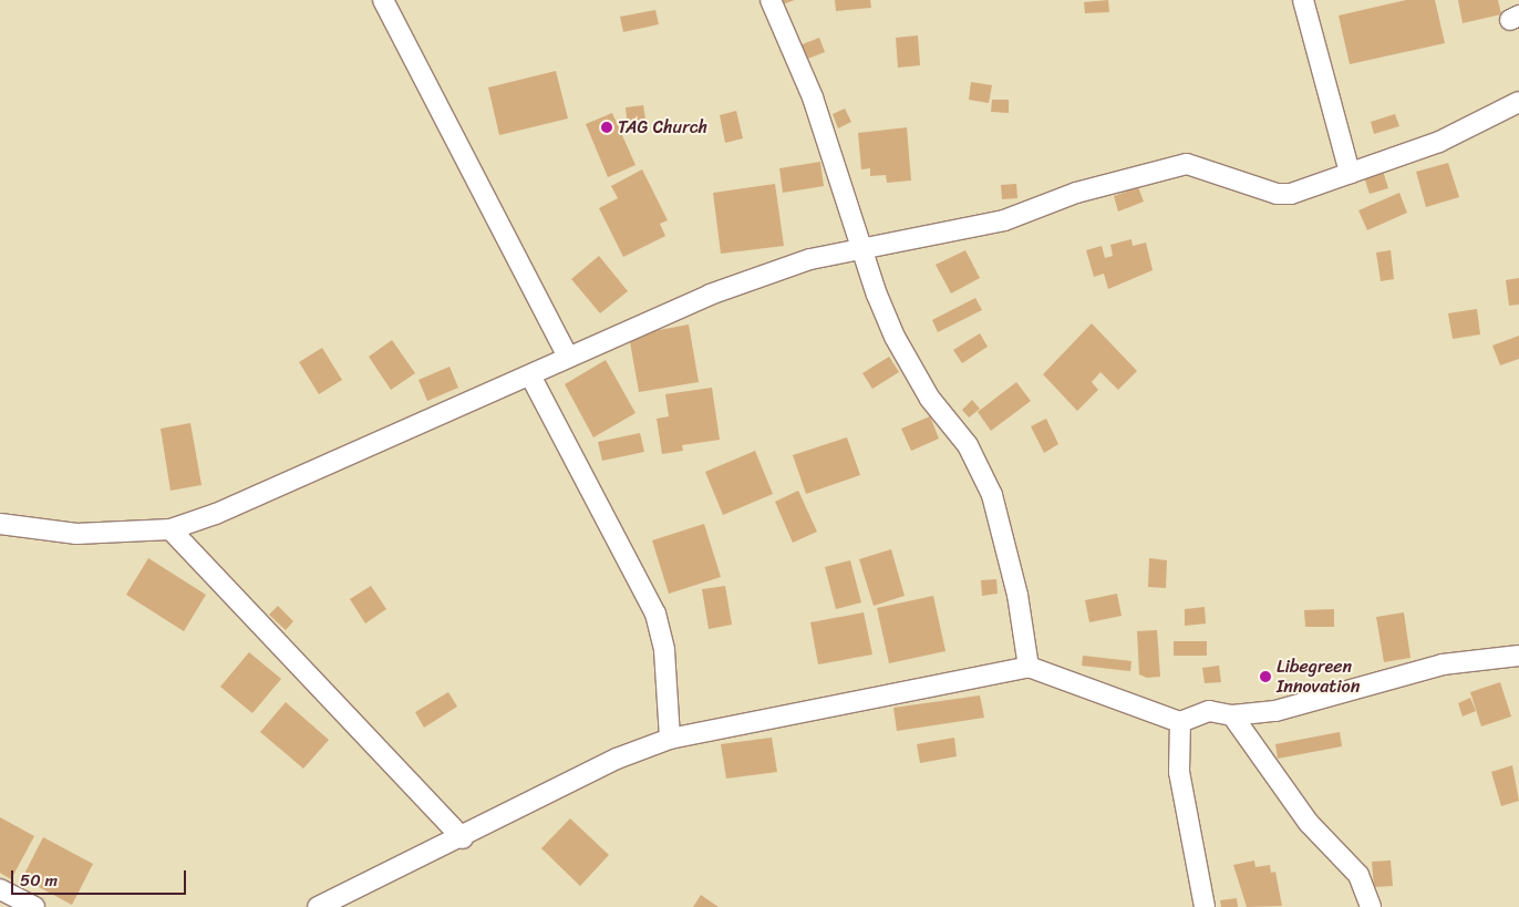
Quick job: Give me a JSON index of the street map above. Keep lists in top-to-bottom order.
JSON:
{
  "places": ["TAG Church", "Libegreen Innovation"],
  "scale_bar": "50 m"
}
